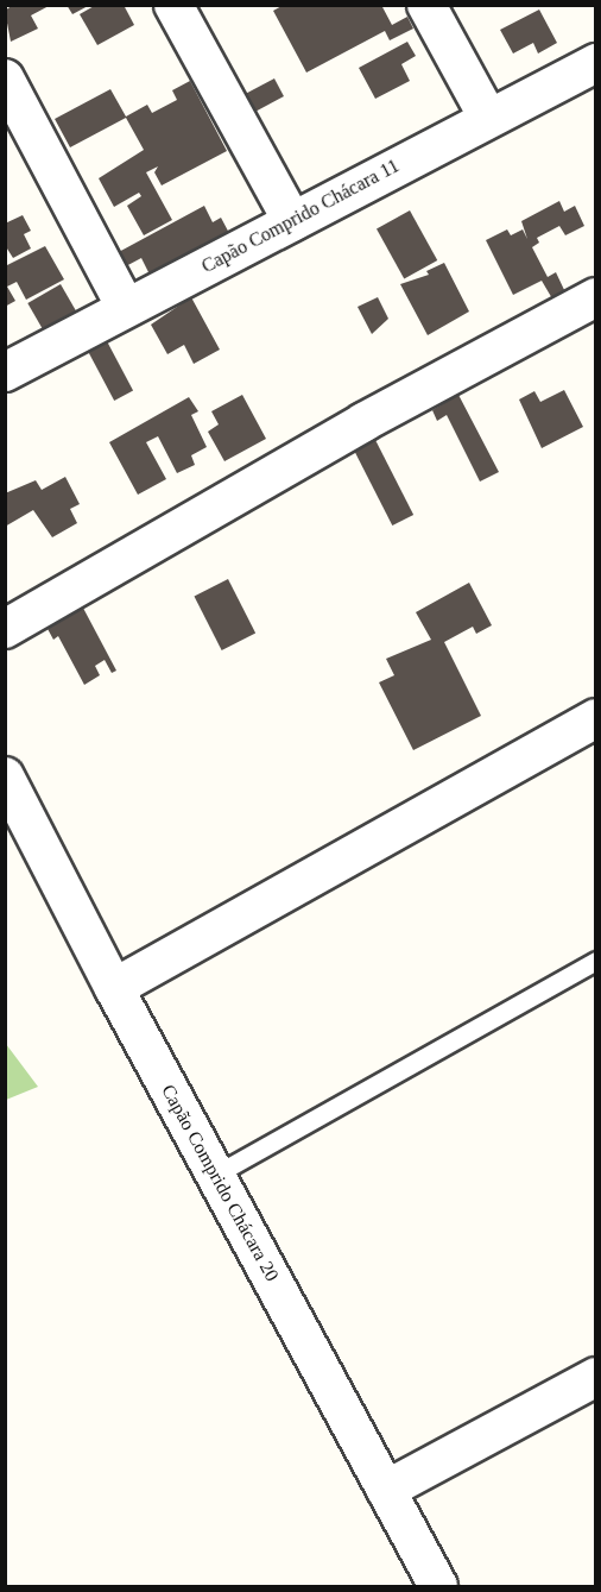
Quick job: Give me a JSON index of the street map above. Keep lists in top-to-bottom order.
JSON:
{
  "streets": {
    "street": ["Capão Comprido Chácara 11", "Capão Comprido Chácara 20"]
  }
}
